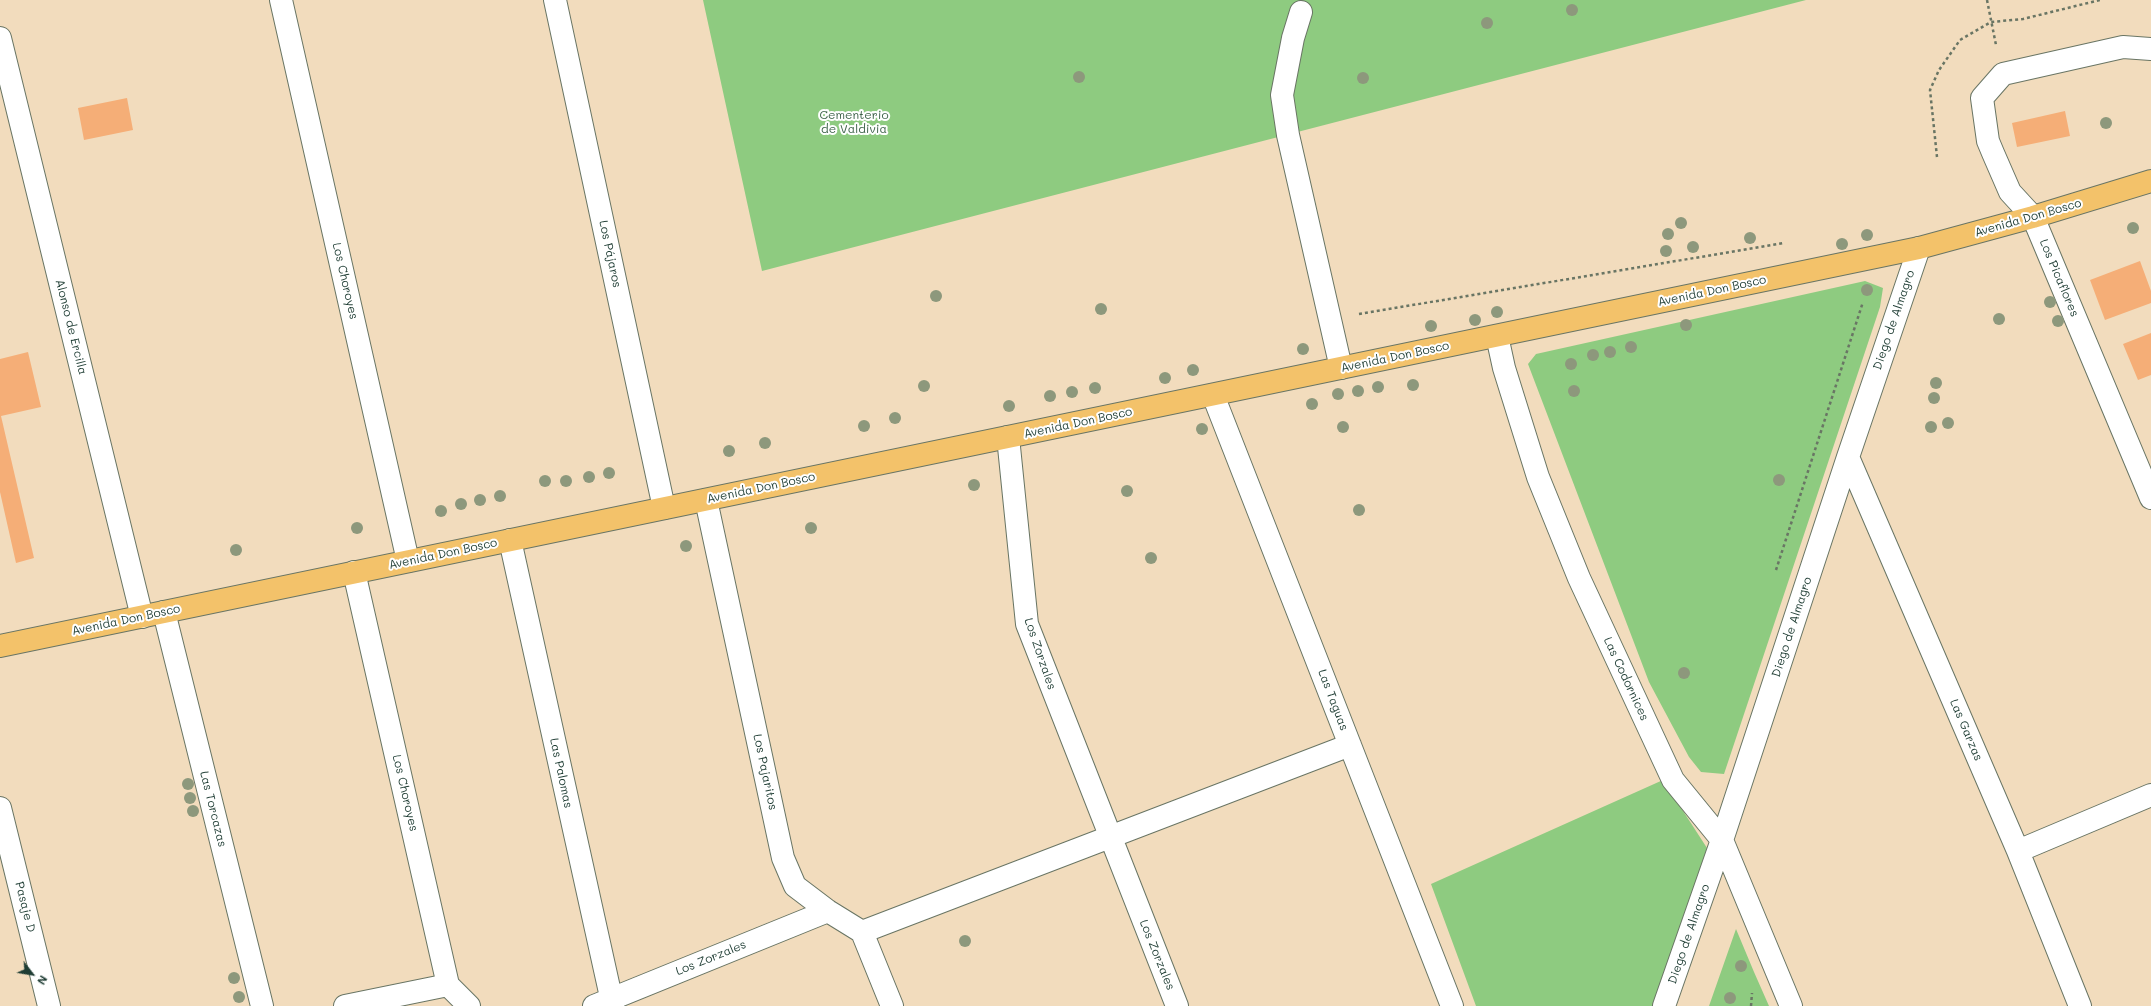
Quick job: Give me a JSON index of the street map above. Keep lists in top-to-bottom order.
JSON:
{
  "streets": {
    "main road": ["Avenida Don Bosco"],
    "street": [
      "Los Pájaros",
      "Los Picaflores",
      "Los Choroyes",
      "Diego de Almagro",
      "Alonso de Ercilla",
      "Los Zorzales",
      "Las Codornices",
      "Las Taguas",
      "Las Garzas",
      "Los Pajaritos",
      "Las Palomas",
      "Las Torcazas",
      "Pasaje D"
    ]
  },
  "crossings": [
    ["Avenida Don Bosco", "Los Pájaros"],
    ["Avenida Don Bosco", "Los Picaflores"],
    ["Avenida Don Bosco", "Los Choroyes"],
    ["Avenida Don Bosco", "Diego de Almagro"],
    ["Avenida Don Bosco", "Alonso de Ercilla"],
    ["Avenida Don Bosco", "Los Zorzales"],
    ["Avenida Don Bosco", "Las Codornices"],
    ["Avenida Don Bosco", "Las Taguas"],
    ["Avenida Don Bosco", "Los Pajaritos"],
    ["Avenida Don Bosco", "Las Palomas"],
    ["Avenida Don Bosco", "Las Torcazas"],
    ["Diego de Almagro", "Las Codornices"],
    ["Diego de Almagro", "Las Garzas"],
    ["Los Zorzales", "Los Pajaritos"],
    ["Los Zorzales", "Las Palomas"]
  ],
  "parks": ["Cementerio de Valdivia"],
  "north": "bottom right"
}
